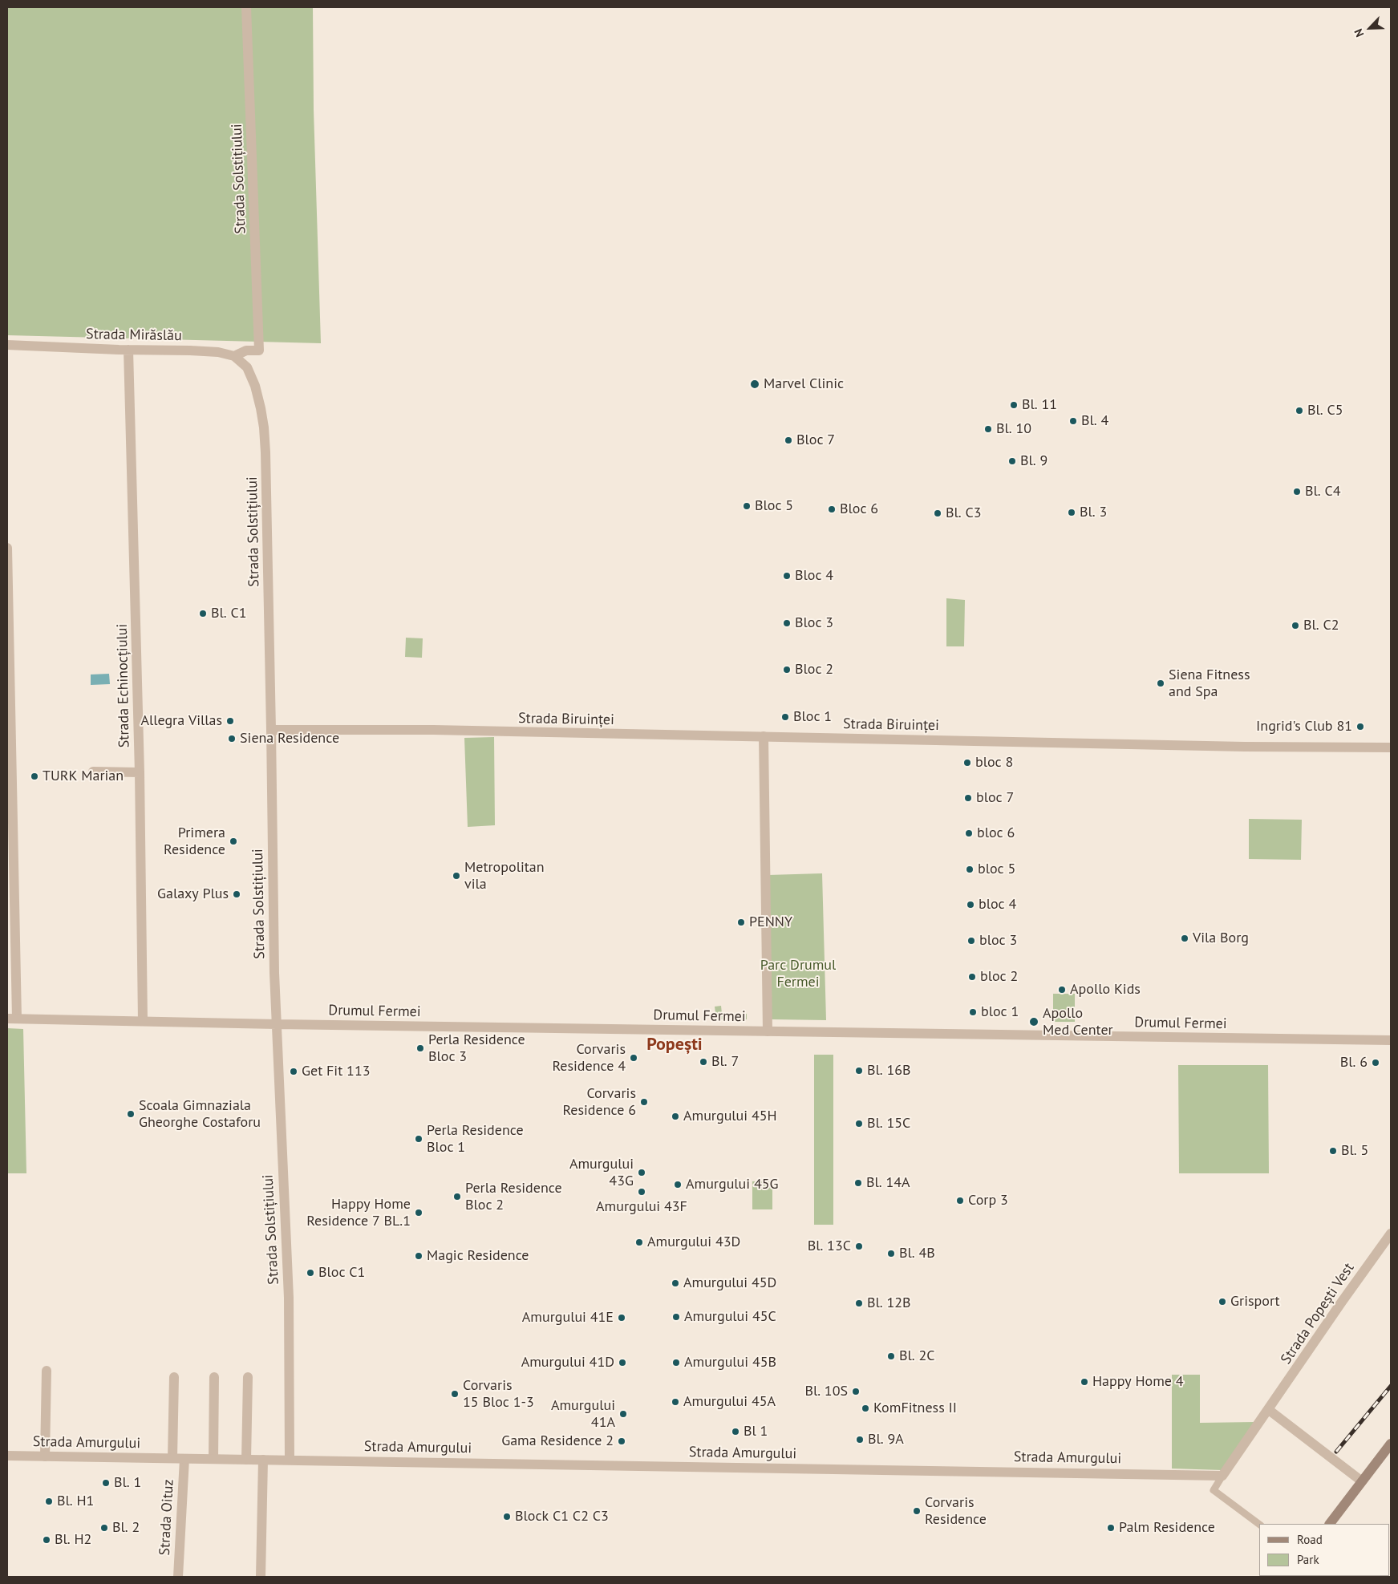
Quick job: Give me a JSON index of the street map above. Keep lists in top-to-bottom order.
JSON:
{
  "streets": {
    "street": [
      "Strada Solstițiului",
      "Strada Mirăslău",
      "Strada Echinocțiului",
      "Strada Biruinței",
      "Drumul Fermei",
      "Strada Popești Vest",
      "Strada Amurgului",
      "Strada Oituz"
    ]
  },
  "crossings": [
    ["Strada Solstițiului", "Strada Mirăslău"],
    ["Strada Solstițiului", "Strada Biruinței"],
    ["Strada Solstițiului", "Drumul Fermei"],
    ["Strada Solstițiului", "Strada Amurgului"],
    ["Strada Mirăslău", "Strada Echinocțiului"],
    ["Strada Echinocțiului", "Drumul Fermei"],
    ["Strada Popești Vest", "Strada Amurgului"],
    ["Strada Amurgului", "Strada Oituz"]
  ],
  "districts": ["Popești"],
  "parks": ["Parc Drumul Fermei"],
  "places": [
    "Marvel Clinic",
    "Bl. 11",
    "Bl. C5",
    "Bl. 4",
    "Bl. 10",
    "Bloc 7",
    "Bl. 9",
    "Bl. C4",
    "Bloc 5",
    "Bloc 6",
    "Bl. 3",
    "Bl. C3",
    "Bloc 4",
    "Bl. C1",
    "Bloc 3",
    "Bl. C2",
    "Bloc 2",
    "Siena Fitness and Spa",
    "Bloc 1",
    "Allegra Villas",
    "Ingrid's Club 81",
    "Siena Residence",
    "bloc 8",
    "TURK Marian",
    "bloc 7",
    "bloc 6",
    "Primera Residence",
    "bloc 5",
    "Metropolitan vila",
    "Galaxy Plus",
    "bloc 4",
    "PENNY",
    "Vila Borg",
    "bloc 3",
    "bloc 2",
    "Apollo Kids",
    "bloc 1",
    "Apollo Med Center",
    "Perla Residence Bloc 3",
    "Corvaris Residence 4",
    "Bl. 7",
    "Bl. 6",
    "Bl. 16B",
    "Get Fit 113",
    "Corvaris Residence 6",
    "Scoala Gimnaziala Gheorghe Costaforu",
    "Amurgului 45H",
    "Bl. 15C",
    "Perla Residence Bloc 1",
    "Bl. 5",
    "Amurgului 43G",
    "Bl. 14A",
    "Amurgului 45G",
    "Amurgului 43F",
    "Perla Residence Bloc 2",
    "Corp 3",
    "Happy Home Residence 7 BL.1",
    "Amurgului 43D",
    "Bl. 13C",
    "Bl. 4B",
    "Magic Residence",
    "Bloc C1",
    "Amurgului 45D",
    "Grisport",
    "Bl. 12B",
    "Amurgului 45C",
    "Amurgului 41E",
    "Bl. 2C",
    "Amurgului 41D",
    "Amurgului 45B",
    "Happy Home 4",
    "Bl. 10S",
    "Corvaris 15 Bloc 1-3",
    "Amurgului 45A",
    "KomFitness II",
    "Amurgului 41A",
    "Bl 1",
    "Bl. 9A",
    "Gama Residence 2",
    "Bl. 1",
    "Bl. H1",
    "Corvaris Residence",
    "Block C1 C2 C3",
    "Bl. 2",
    "Palm Residence",
    "Bl. H2"
  ],
  "legend": ["Road", "Park"],
  "north": "bottom left"
}
